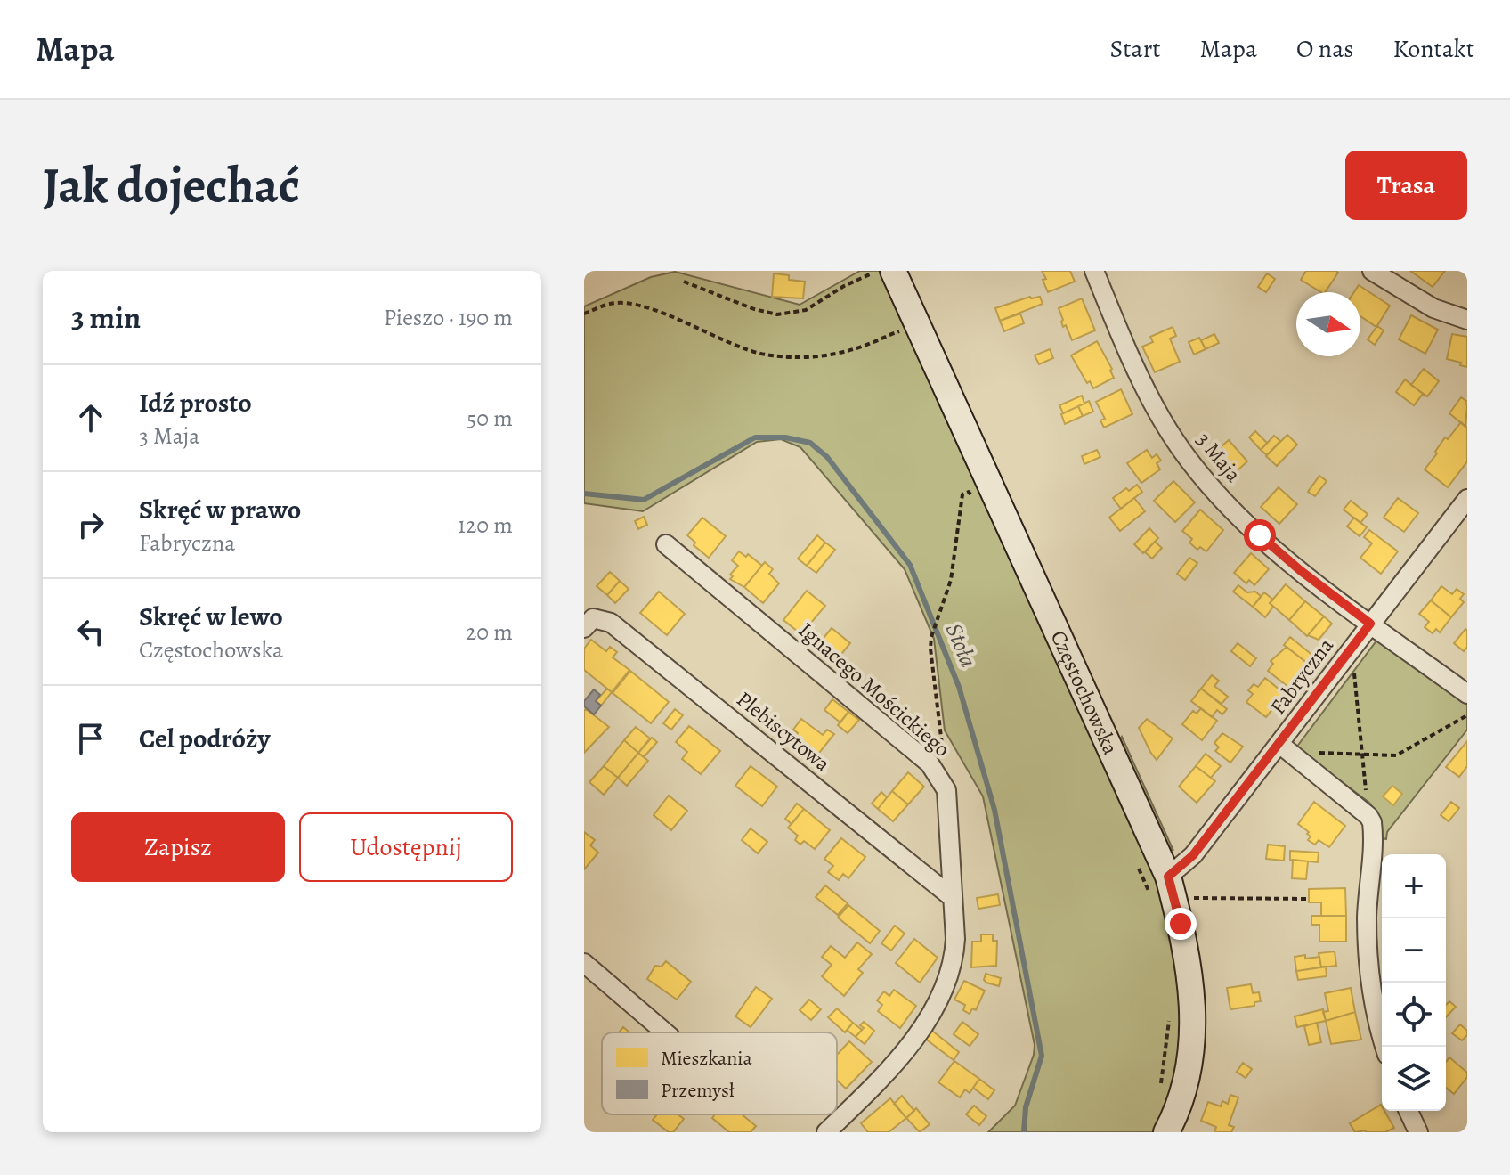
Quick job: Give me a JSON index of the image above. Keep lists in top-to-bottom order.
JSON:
{
  "streets": {
    "street": [
      "3 Maja",
      "Fabryczna",
      "Ignacego Mościckiego",
      "Częstochowska",
      "Plebiscytowa"
    ]
  },
  "crossings": [
    ["3 Maja", "Fabryczna"],
    ["Fabryczna", "Częstochowska"],
    ["Ignacego Mościckiego", "Plebiscytowa"]
  ],
  "water": ["Stoła"],
  "legend": ["Mieszkania", "Przemysł"],
  "north": "right",
  "page": {
    "header": "Mapa",
    "nav": [
      "Start",
      "Mapa",
      "O nas",
      "Kontakt"
    ],
    "buttons": [
      "Trasa",
      ["Zapisz", "Udostępnij"]
    ],
    "title": "Jak dojechać",
    "heading": ["3 min", "Pieszo · 190 m"],
    "list": [
      ["Idź prosto", "3 Maja", "50 m"],
      ["Skręć w prawo", "Fabryczna", "120 m"],
      ["Skręć w lewo", "Częstochowska", "20 m"],
      "Cel podróży"
    ],
    "map_buttons": ["+", "−"]
  }
}
